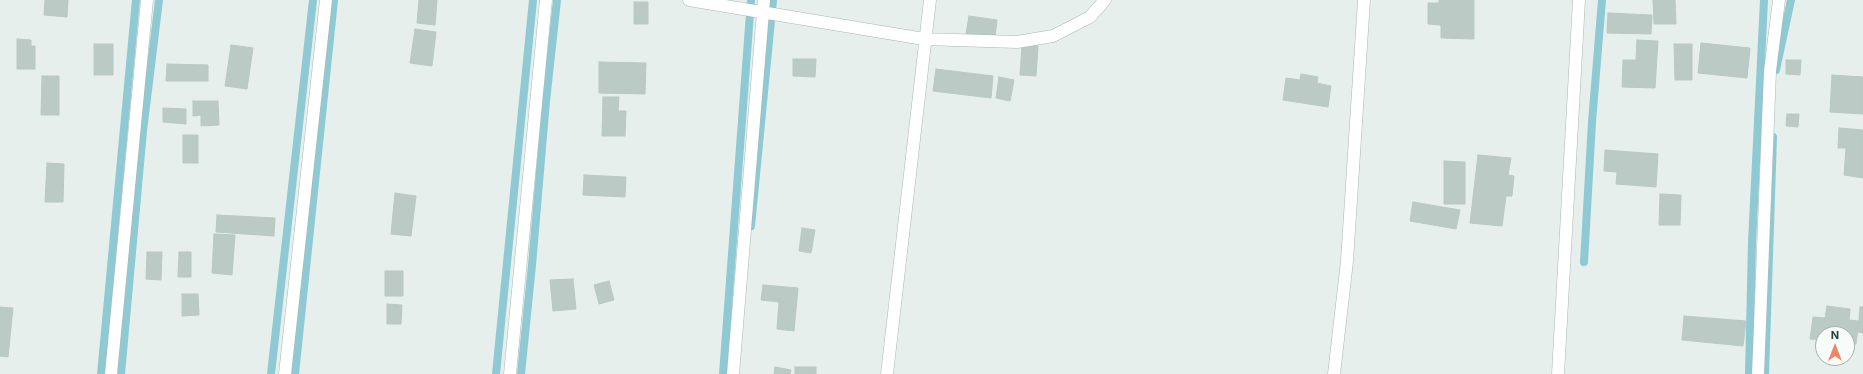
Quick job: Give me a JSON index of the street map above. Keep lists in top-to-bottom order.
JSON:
{
  "north": "top"
}
